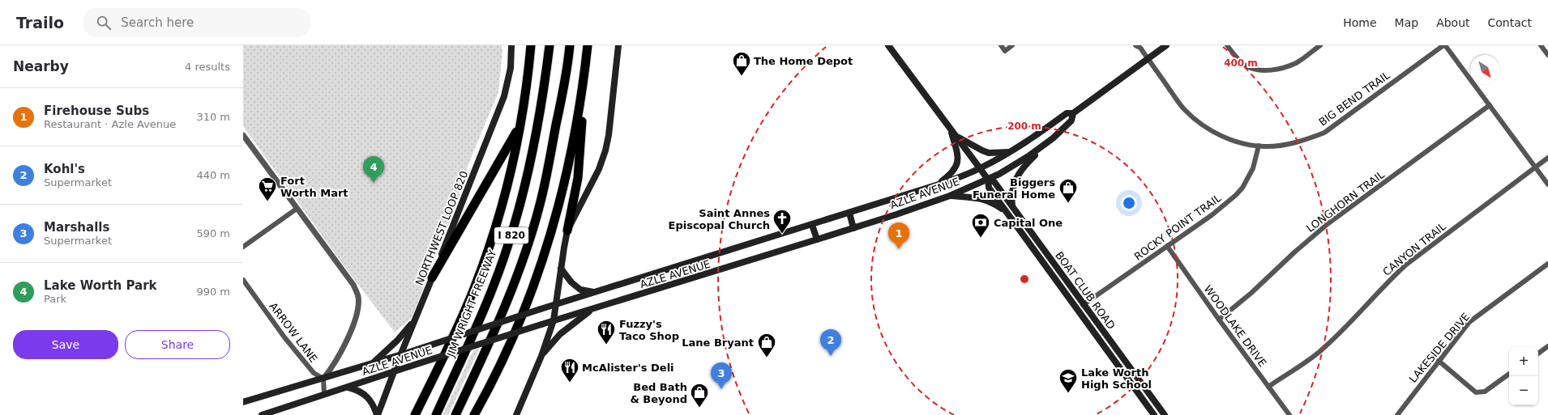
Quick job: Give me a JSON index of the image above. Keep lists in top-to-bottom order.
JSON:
{
  "streets": {
    "highway": ["I 820", "JIM WRIGHT FREEWAY"],
    "main road": ["AZLE AVENUE", "NORTHWEST LOOP 820", "BOAT CLUB ROAD"],
    "street": [
      "BIG BEND TRAIL",
      "LONGHORN TRAIL",
      "ROCKY POINT TRAIL",
      "CANYON TRAIL",
      "WOODLAKE DRIVE",
      "ARROW LANE",
      "LAKESIDE DRIVE"
    ]
  },
  "crossings": [
    ["BIG BEND TRAIL", "AZLE AVENUE"],
    ["BIG BEND TRAIL", "ROCKY POINT TRAIL"],
    ["AZLE AVENUE", "NORTHWEST LOOP 820"],
    ["AZLE AVENUE", "BOAT CLUB ROAD"],
    ["AZLE AVENUE", "ARROW LANE"],
    ["LONGHORN TRAIL", "WOODLAKE DRIVE"],
    ["ROCKY POINT TRAIL", "BOAT CLUB ROAD"],
    ["ROCKY POINT TRAIL", "WOODLAKE DRIVE"],
    ["CANYON TRAIL", "WOODLAKE DRIVE"]
  ],
  "places": {
    "shop": [
      "The Home Depot",
      "Biggers Funeral Home",
      "Lane Bryant",
      "Bed Bath & Beyond"
    ],
    "supermarket": ["Fort Worth Mart"],
    "church": ["Saint Annes Episcopal Church"],
    "bank": ["Capital One"],
    "restaurant": ["Fuzzy's Taco Shop", "McAlister's Deli"],
    "school or university": ["Lake Worth High School"]
  },
  "north": "bottom right",
  "page": {
    "header": "Trailo",
    "search": "Search here",
    "nav": [
      "Home",
      "Map",
      "About",
      "Contact"
    ],
    "heading": ["Nearby", "4 results"],
    "list": [
      {
        "mark": "1",
        "name": "Firehouse Subs",
        "note": "Restaurant · Azle Avenue",
        "value": "310 m"
      },
      {
        "mark": "2",
        "name": "Kohl's",
        "note": "Supermarket",
        "value": "440 m"
      },
      {
        "mark": "3",
        "name": "Marshalls",
        "note": "Supermarket",
        "value": "590 m"
      },
      {
        "mark": "4",
        "name": "Lake Worth Park",
        "note": "Park",
        "value": "990 m"
      }
    ],
    "pins": [
      "4",
      "1",
      "2",
      "3"
    ],
    "buttons": ["Save", "Share"],
    "map_buttons": ["+", "−"]
  },
  "rings": ["400 m", "200 m"]
}
